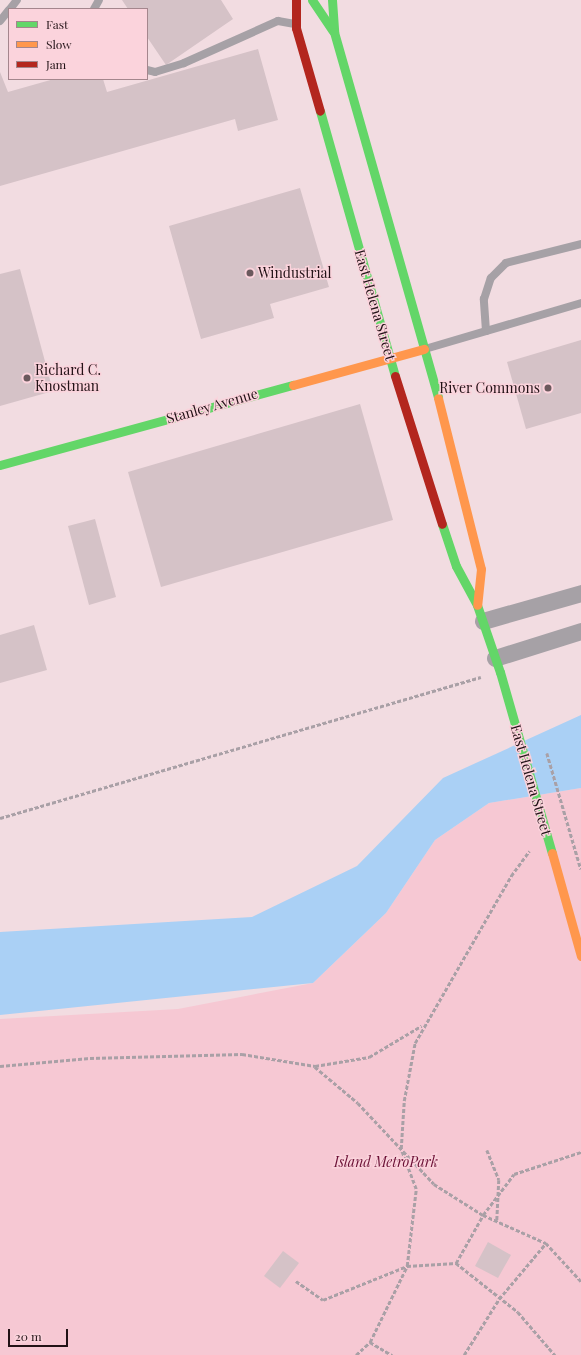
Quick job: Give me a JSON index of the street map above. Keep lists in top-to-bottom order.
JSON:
{
  "streets": {
    "street": ["East Helena Street", "Stanley Avenue"]
  },
  "crossings": [
    ["East Helena Street", "Stanley Avenue"]
  ],
  "parks": ["Island MetroPark"],
  "places": ["Windustrial", "Richard C. Knostman", "River Commons"],
  "legend": ["Fast", "Slow", "Jam"],
  "scale_bar": "20 m"
}
